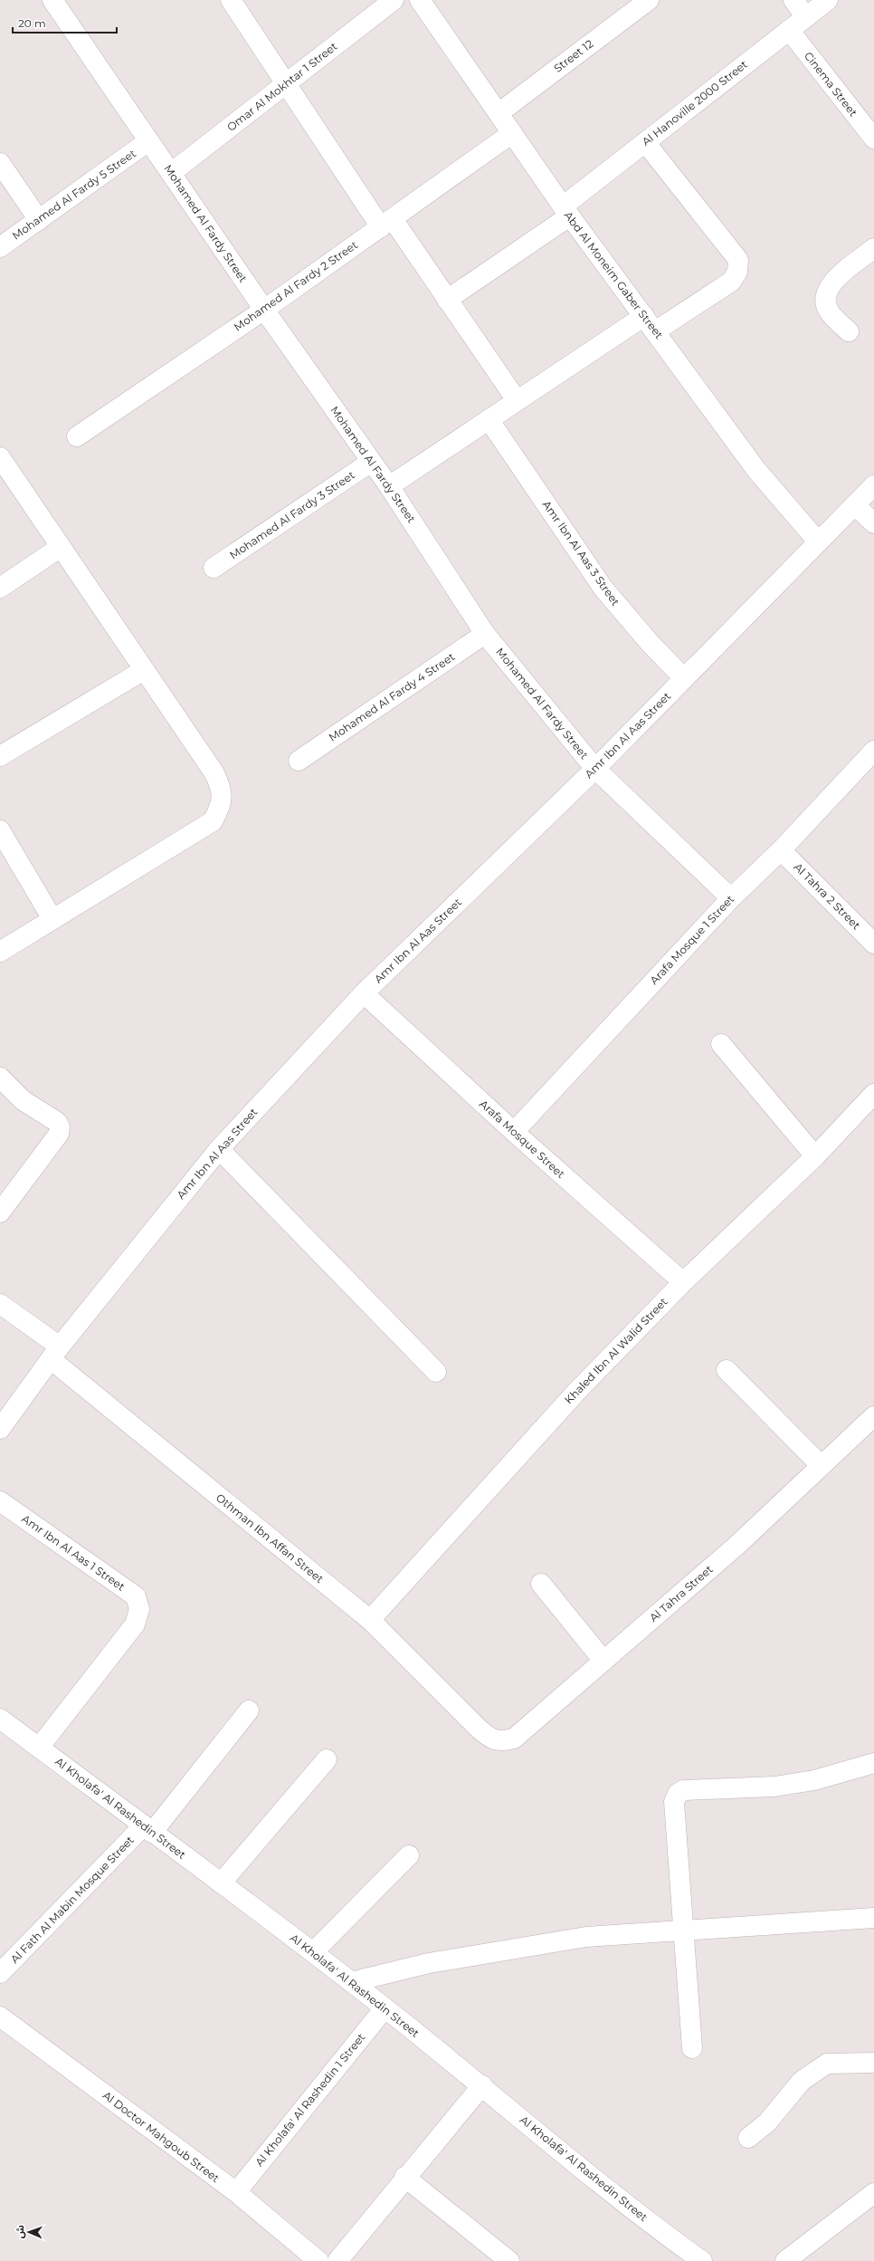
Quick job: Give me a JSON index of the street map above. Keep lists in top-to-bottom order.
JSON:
{
  "streets": {
    "street": [
      "Street 12",
      "Cinema Street",
      "Omar Al Mokhtar 1 Street",
      "Al Hanoville 2000 Street",
      "Mohamed Al Fardy 5 Street",
      "Mohamed Al Fardy Street",
      "Abd Al Moneim Gaber Street",
      "Mohamed Al Fardy 2 Street",
      "Mohamed Al Fardy 3 Street",
      "Amr Ibn Al Aas 3 Street",
      "Mohamed Al Fardy 4 Street",
      "Amr Ibn Al Aas Street",
      "Al Tahra 2 Street",
      "Arafa Mosque 1 Street",
      "Arafa Mosque Street",
      "Khaled Ibn Al Walid Street",
      "Othman Ibn Affan Street",
      "Amr Ibn Al Aas 1 Street",
      "Al Tahra Street",
      "Al Kholafa' Al Rashedin Street",
      "Al Fath Al Mabin Mosque Street",
      "Al Kholafa' Al Rashedin 1 Street",
      "Al Doctor Mahgoub Street"
    ]
  },
  "crossings": [
    ["Street 12", "Abd Al Moneim Gaber Street"],
    ["Cinema Street", "Al Hanoville 2000 Street"],
    ["Omar Al Mokhtar 1 Street", "Mohamed Al Fardy Street"],
    ["Al Hanoville 2000 Street", "Abd Al Moneim Gaber Street"],
    ["Mohamed Al Fardy 5 Street", "Mohamed Al Fardy Street"],
    ["Mohamed Al Fardy Street", "Mohamed Al Fardy 2 Street"],
    ["Mohamed Al Fardy Street", "Mohamed Al Fardy 3 Street"],
    ["Mohamed Al Fardy Street", "Mohamed Al Fardy 4 Street"],
    ["Mohamed Al Fardy Street", "Amr Ibn Al Aas Street"],
    ["Mohamed Al Fardy Street", "Arafa Mosque 1 Street"],
    ["Abd Al Moneim Gaber Street", "Mohamed Al Fardy 2 Street"],
    ["Abd Al Moneim Gaber Street", "Amr Ibn Al Aas Street"],
    ["Amr Ibn Al Aas 3 Street", "Amr Ibn Al Aas Street"],
    ["Amr Ibn Al Aas Street", "Arafa Mosque Street"],
    ["Amr Ibn Al Aas Street", "Othman Ibn Affan Street"],
    ["Al Tahra 2 Street", "Arafa Mosque 1 Street"],
    ["Arafa Mosque 1 Street", "Arafa Mosque Street"],
    ["Arafa Mosque Street", "Khaled Ibn Al Walid Street"],
    ["Khaled Ibn Al Walid Street", "Othman Ibn Affan Street"],
    ["Othman Ibn Affan Street", "Al Tahra Street"],
    ["Amr Ibn Al Aas 1 Street", "Al Kholafa' Al Rashedin Street"],
    ["Al Kholafa' Al Rashedin Street", "Al Fath Al Mabin Mosque Street"],
    ["Al Kholafa' Al Rashedin Street", "Al Kholafa' Al Rashedin 1 Street"],
    ["Al Kholafa' Al Rashedin 1 Street", "Al Doctor Mahgoub Street"]
  ],
  "scale_bar": "20 m",
  "north": "left"
}
